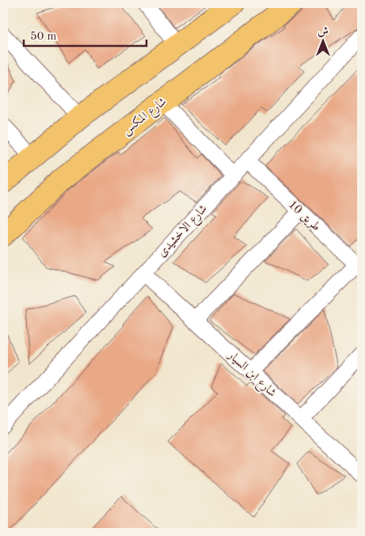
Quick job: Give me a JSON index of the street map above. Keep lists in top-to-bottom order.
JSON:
{
  "streets": {
    "main road": ["شارع المكس"],
    "street": ["طريق 10", "شارع الاخشيدى", "شارع ابن السيار"]
  },
  "crossings": [
    ["طريق 10", "شارع الاخشيدى"],
    ["شارع الاخشيدى", "شارع ابن السيار"]
  ],
  "scale_bar": "50 m",
  "north": "top"
}
